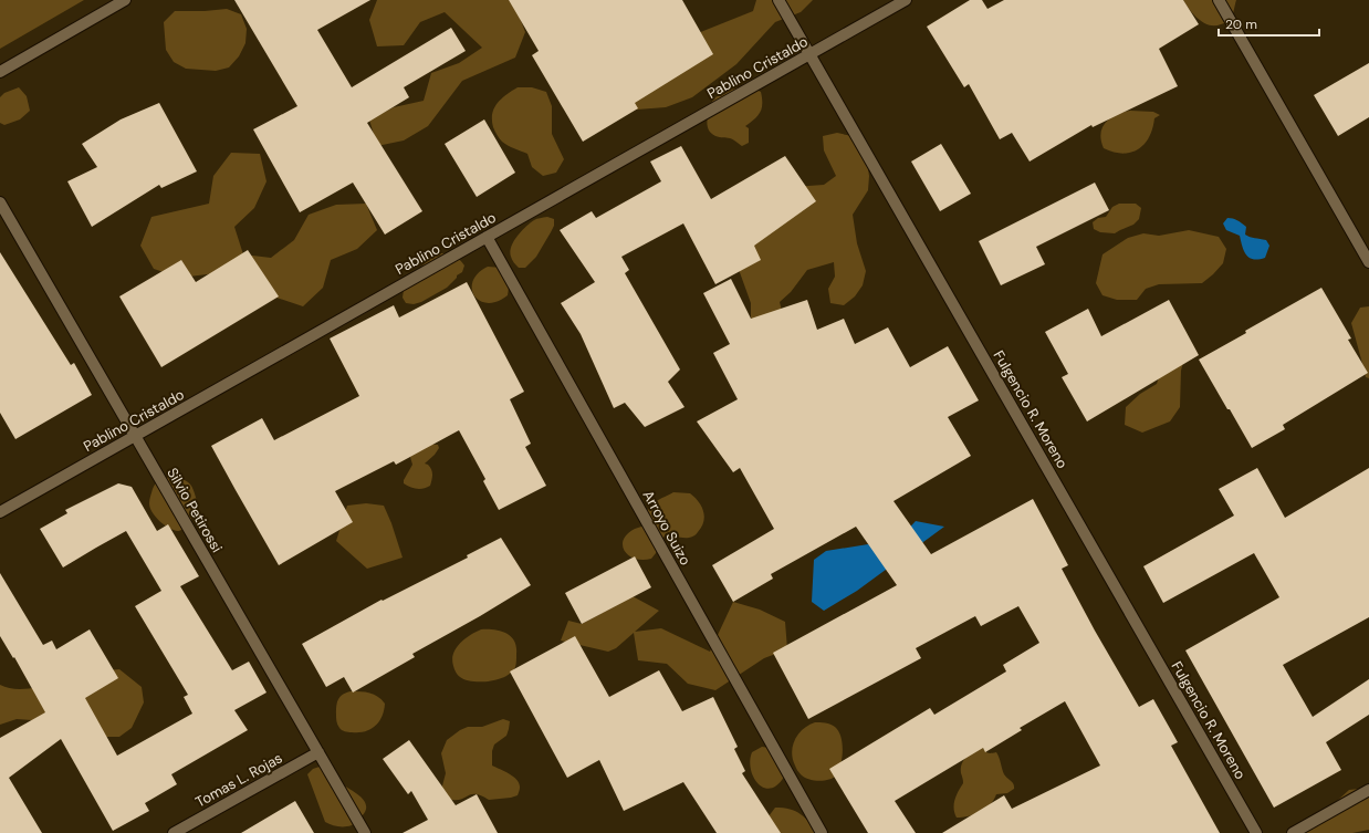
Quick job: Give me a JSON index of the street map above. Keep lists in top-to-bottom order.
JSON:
{
  "streets": {
    "street": [
      "Pablino Cristaldo",
      "Fulgencio R. Moreno",
      "Silvio Petirossi",
      "Arroyo Suizo",
      "Tomas L. Rojas"
    ]
  },
  "crossings": [
    ["Pablino Cristaldo", "Fulgencio R. Moreno"],
    ["Pablino Cristaldo", "Silvio Petirossi"],
    ["Pablino Cristaldo", "Arroyo Suizo"],
    ["Silvio Petirossi", "Tomas L. Rojas"]
  ],
  "scale_bar": "20 m"
}
